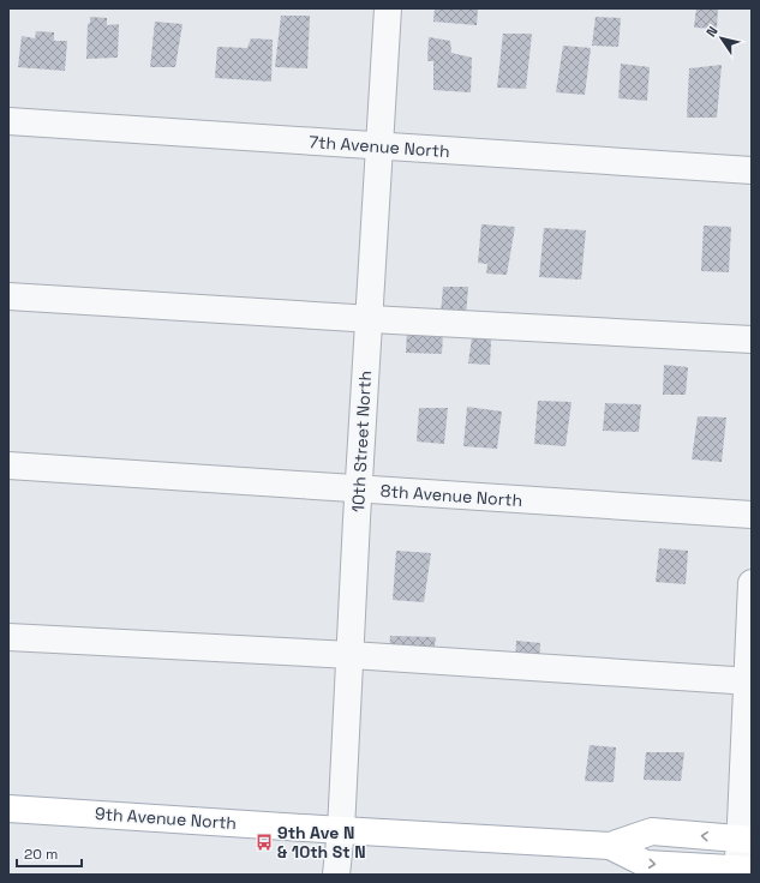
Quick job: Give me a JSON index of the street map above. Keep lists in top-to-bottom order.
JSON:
{
  "streets": {
    "main road": ["9th Avenue North"],
    "street": ["7th Avenue North", "10th Street North", "8th Avenue North"]
  },
  "crossings": [
    ["7th Avenue North", "10th Street North"],
    ["10th Street North", "8th Avenue North"],
    ["10th Street North", "9th Avenue North"]
  ],
  "places": {
    "bus stop": ["9th Ave N & 10th St N"]
  },
  "scale_bar": "20 m",
  "north": "top left"
}
